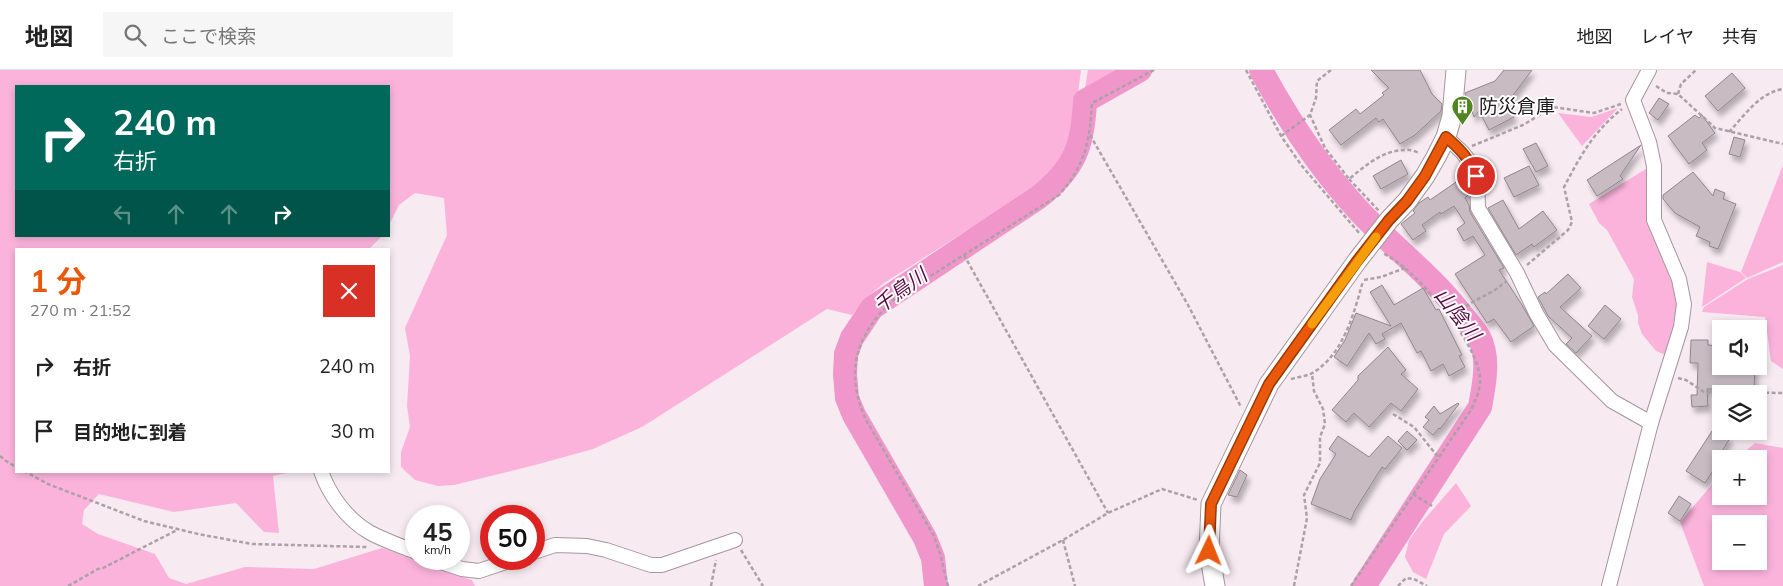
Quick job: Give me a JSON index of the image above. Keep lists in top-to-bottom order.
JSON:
{
  "water": ["千鳥川", "山陰川"],
  "places": {
    "building": ["防災倉庫"]
  },
  "page": {
    "header": "地図",
    "search": "ここで検索",
    "nav": ["地図", "レイヤ", "共有"],
    "turn": ["240 m", "右折"],
    "heading": ["1 分", "270 m · 21:52"],
    "map_buttons": ["+", "−"],
    "list": [
      {
        "name": "右折",
        "value": "240 m"
      },
      {
        "name": "目的地に到着",
        "value": "30 m"
      }
    ],
    "speed": "45 km/h",
    "limit": "50"
  }
}
